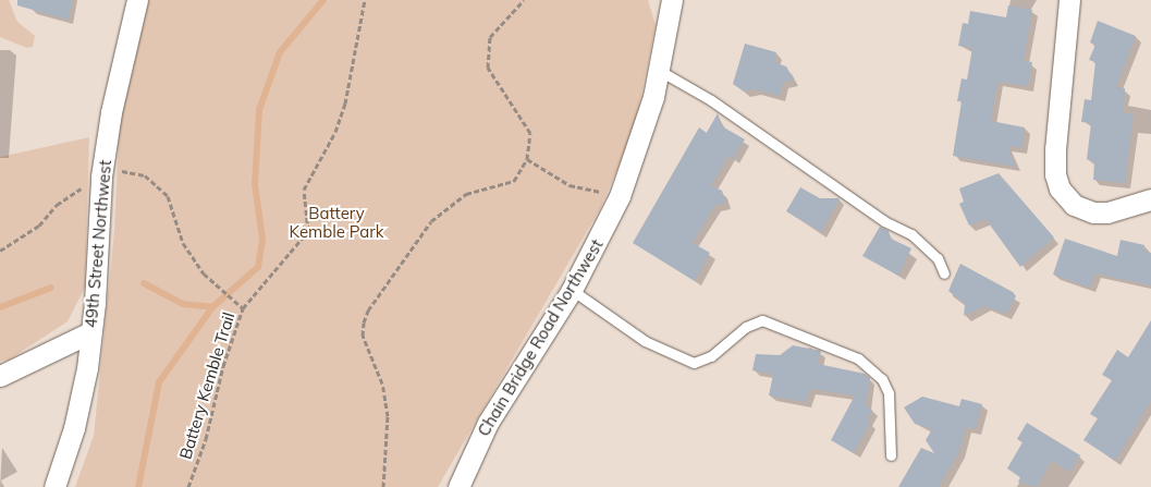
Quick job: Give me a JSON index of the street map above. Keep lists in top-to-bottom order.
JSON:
{
  "streets": {
    "street": ["49th Street Northwest", "Chain Bridge Road Northwest"],
    "path": ["Battery Kemble Trail"]
  },
  "parks": ["Battery Kemble Park"]
}
